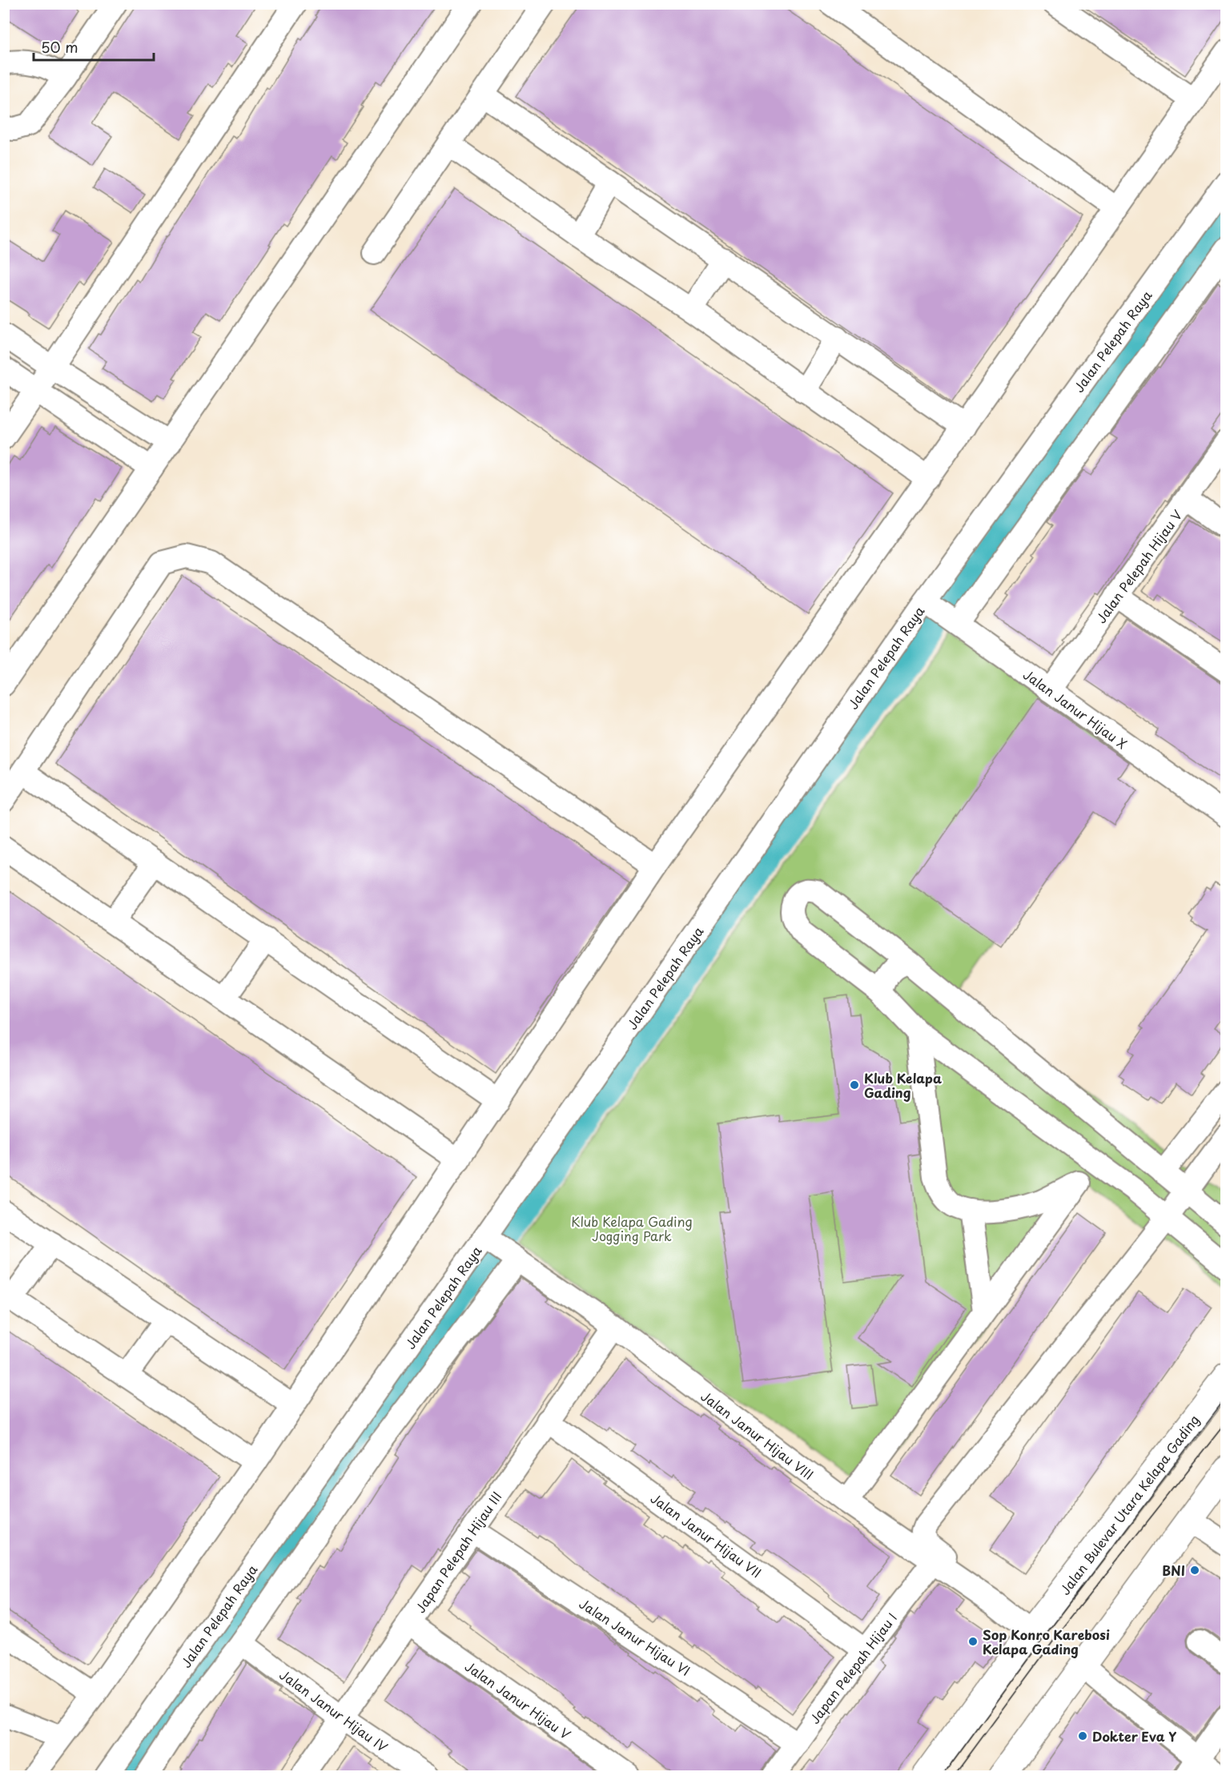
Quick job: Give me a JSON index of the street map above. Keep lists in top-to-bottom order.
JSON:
{
  "streets": {
    "main road": ["Jalan Bulevar Utara Kelapa Gading"],
    "street": [
      "Jalan Pelepah Raya",
      "Jalan Pelepah Hijau V",
      "Jalan Janur Hijau X",
      "Jalan Janur Hijau VIII",
      "Jalan Janur Hijau VII",
      "Japan Pelepah Hijau III",
      "Jalan Janur Hijau VI",
      "Japan Pelepah Hijau I",
      "Jalan Janur Hijau V",
      "Jalan Janur Hijau IV"
    ]
  },
  "crossings": [
    ["Jalan Pelepah Raya", "Jalan Janur Hijau X"],
    ["Jalan Pelepah Raya", "Jalan Janur Hijau VIII"],
    ["Jalan Pelepah Hijau V", "Jalan Janur Hijau X"],
    ["Jalan Janur Hijau VIII", "Jalan Bulevar Utara Kelapa Gading"],
    ["Jalan Janur Hijau VIII", "Japan Pelepah Hijau III"],
    ["Jalan Janur Hijau VIII", "Japan Pelepah Hijau I"],
    ["Jalan Janur Hijau VII", "Japan Pelepah Hijau III"],
    ["Jalan Janur Hijau VII", "Japan Pelepah Hijau I"],
    ["Japan Pelepah Hijau III", "Jalan Janur Hijau VI"],
    ["Japan Pelepah Hijau III", "Jalan Janur Hijau V"],
    ["Japan Pelepah Hijau III", "Jalan Janur Hijau IV"],
    ["Jalan Janur Hijau VI", "Japan Pelepah Hijau I"]
  ],
  "parks": ["Klub Kelapa Gading Jogging Park"],
  "places": [
    "Klub Kelapa Gading",
    "BNI",
    "Sop Konro Karebosi Kelapa Gading",
    "Dokter Eva Y"
  ],
  "scale_bar": "50 m"
}
